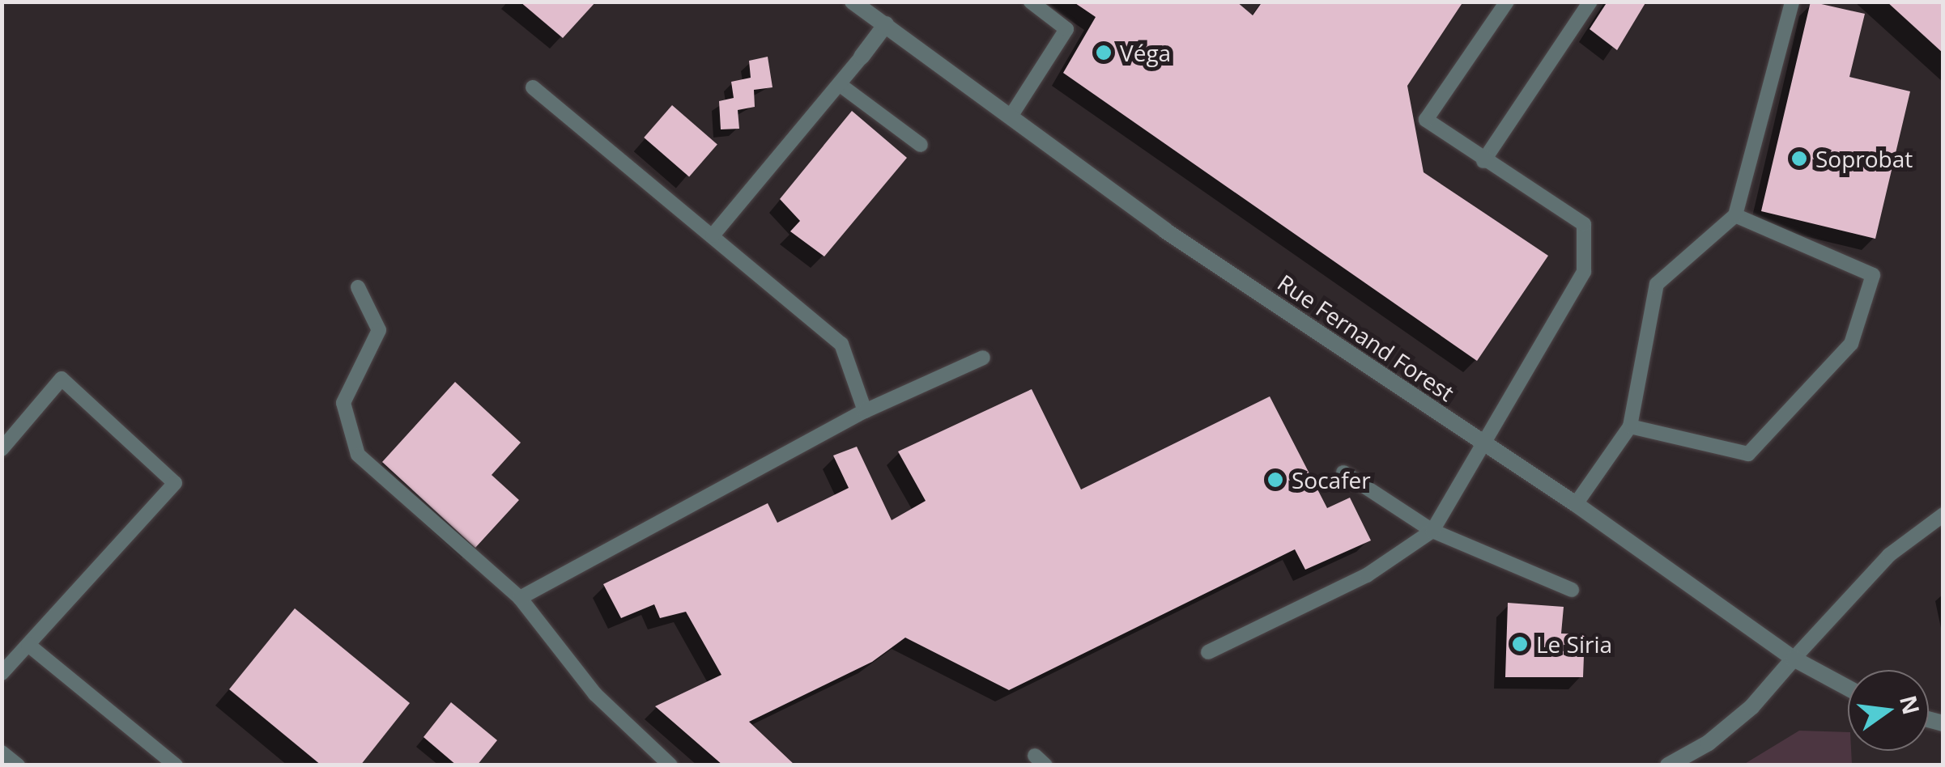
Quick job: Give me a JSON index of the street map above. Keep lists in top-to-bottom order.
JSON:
{
  "streets": {
    "street": ["Rue Fernand Forest"]
  },
  "places": [
    "Véga",
    "Soprobat",
    "Socafer",
    "Le Siria"
  ],
  "north": "right"
}
